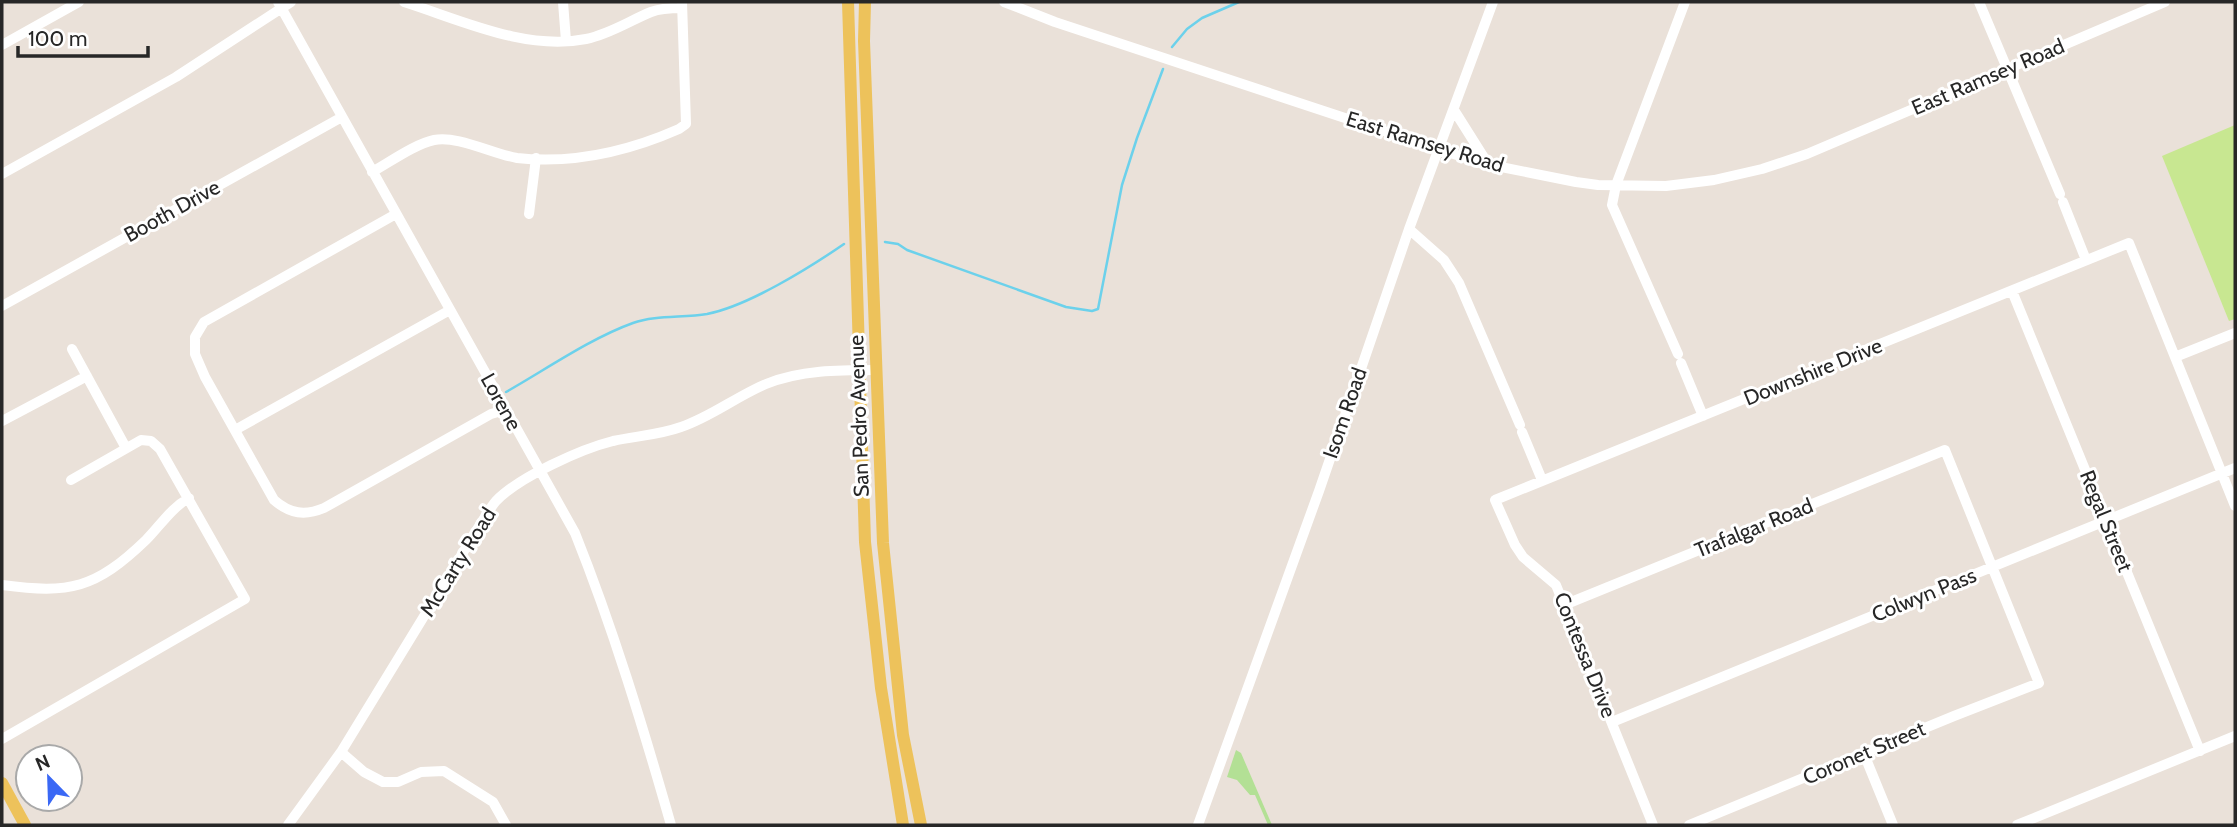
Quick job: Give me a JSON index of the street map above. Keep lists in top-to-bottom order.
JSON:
{
  "streets": {
    "main road": ["San Pedro Avenue"],
    "street": [
      "East Ramsey Road",
      "Booth Drive",
      "Downshire Drive",
      "Lorene",
      "Isom Road",
      "Regal Street",
      "Trafalgar Road",
      "McCarty Road",
      "Colwyn Pass",
      "Contessa Drive",
      "Coronet Street"
    ]
  },
  "crossings": [
    ["East Ramsey Road", "Isom Road"],
    ["Booth Drive", "Lorene"],
    ["Downshire Drive", "Regal Street"],
    ["Downshire Drive", "Contessa Drive"],
    ["Lorene", "McCarty Road"],
    ["San Pedro Avenue", "McCarty Road"],
    ["Regal Street", "Colwyn Pass"],
    ["Trafalgar Road", "Colwyn Pass"],
    ["Trafalgar Road", "Contessa Drive"],
    ["Trafalgar Road", "Coronet Street"],
    ["Colwyn Pass", "Contessa Drive"],
    ["Colwyn Pass", "Coronet Street"]
  ],
  "scale_bar": "100 m",
  "north": "top left"
}
